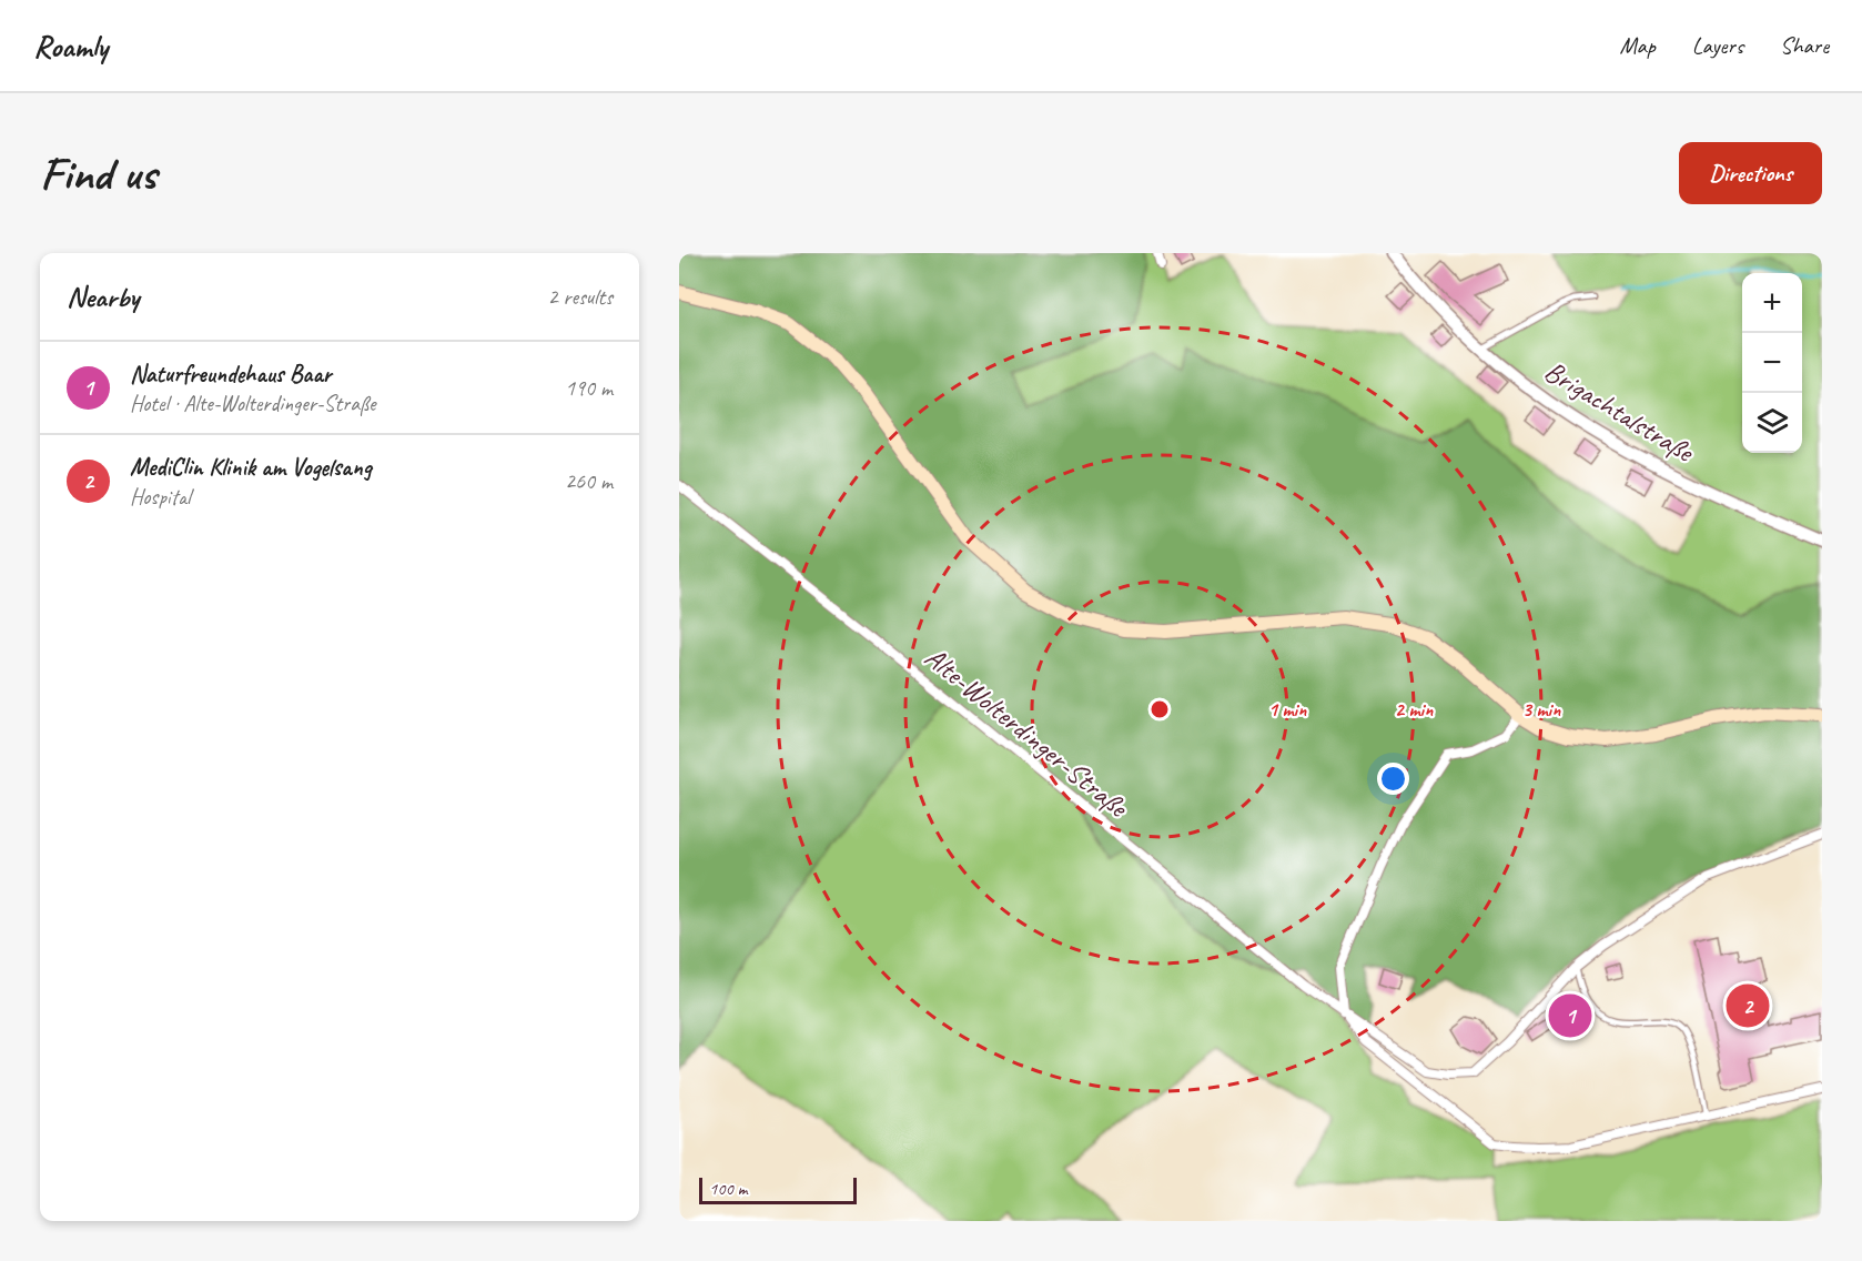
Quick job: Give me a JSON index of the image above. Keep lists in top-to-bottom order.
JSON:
{
  "streets": {
    "street": ["Brigachtalstraße", "Alte-Wolterdinger-Straße"]
  },
  "scale_bar": "100 m",
  "page": {
    "header": "Roamly",
    "nav": ["Map", "Layers", "Share"],
    "buttons": "Directions",
    "title": "Find us",
    "heading": ["Nearby", "2 results"],
    "map_buttons": ["+", "−"],
    "list": [
      {
        "mark": "1",
        "name": "Naturfreundehaus Baar",
        "note": "Hotel · Alte-Wolterdinger-Straße",
        "value": "190 m"
      },
      {
        "mark": "2",
        "name": "MediClin Klinik am Vogelsang",
        "note": "Hospital",
        "value": "260 m"
      }
    ],
    "pins": ["2", "1"],
    "scale": "100 m"
  },
  "rings": ["1 min", "2 min", "3 min"]
}
